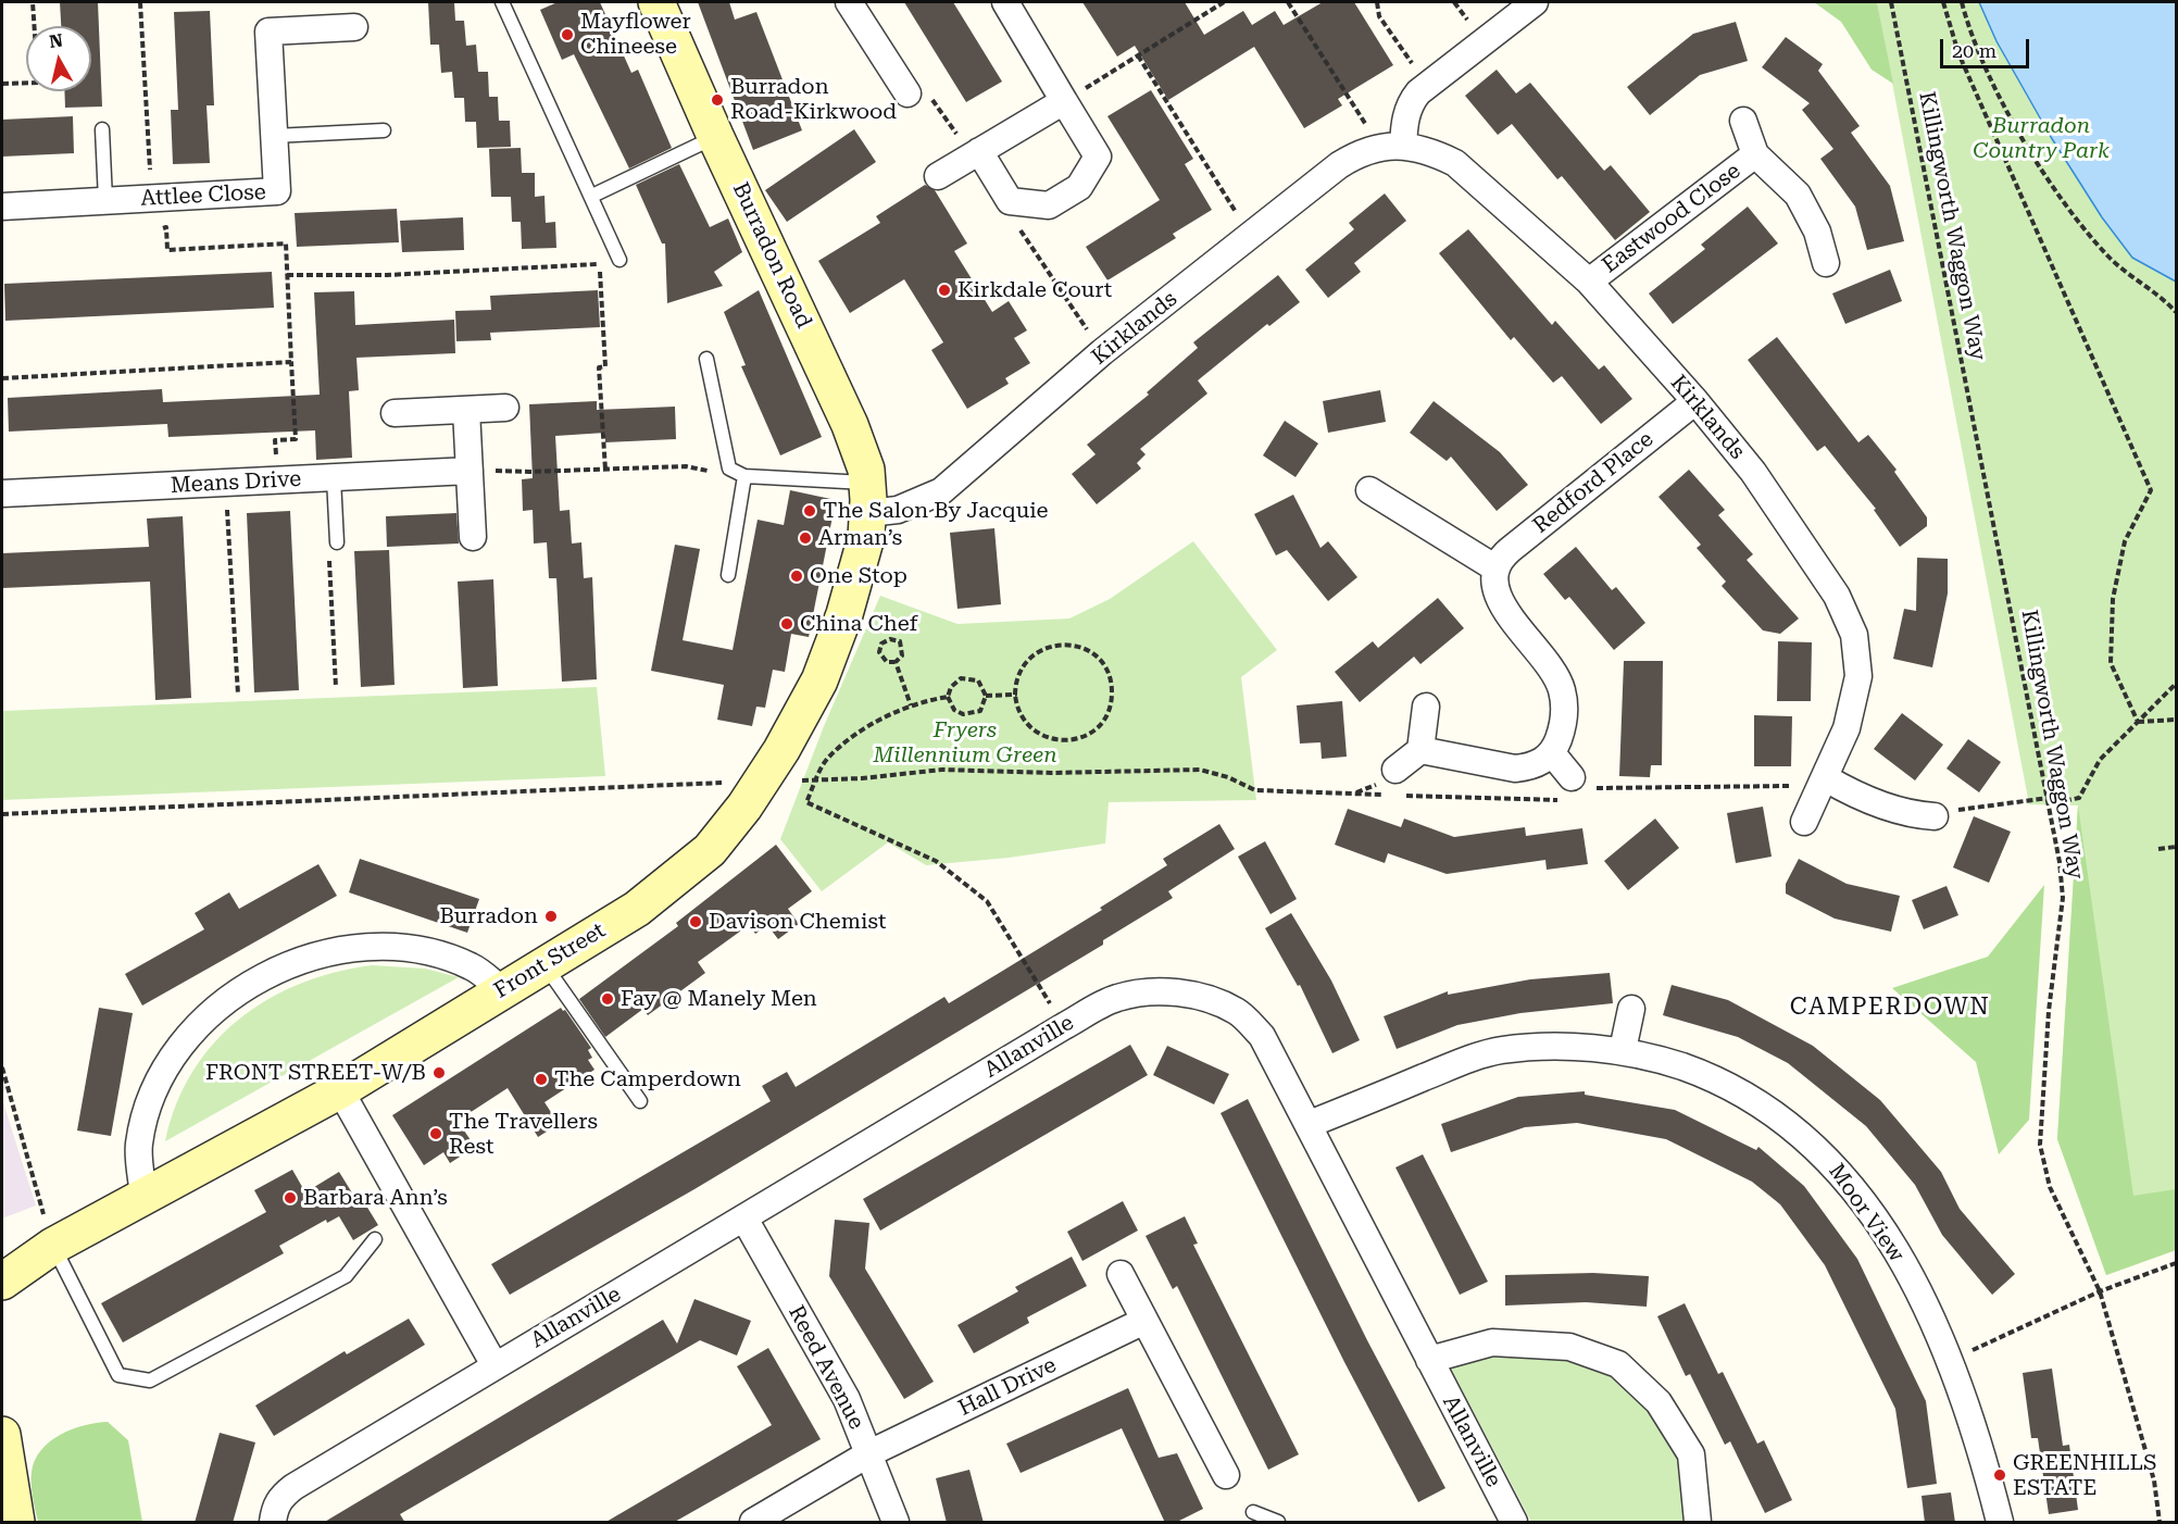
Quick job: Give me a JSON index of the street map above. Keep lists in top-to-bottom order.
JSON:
{
  "streets": {
    "main road": ["Burradon Road", "Front Street"],
    "street": [
      "Attlee Close",
      "Eastwood Close",
      "Kirklands",
      "Means Drive",
      "Redford Place",
      "Allanville",
      "Moor View",
      "Reed Avenue",
      "Hall Drive"
    ],
    "path": ["Killingworth Waggon Way"]
  },
  "crossings": [
    ["Eastwood Close", "Kirklands"],
    ["Burradon Road", "Kirklands"],
    ["Burradon Road", "Front Street"],
    ["Kirklands", "Redford Place"],
    ["Kirklands", "Front Street"],
    ["Allanville", "Moor View"],
    ["Allanville", "Reed Avenue"],
    ["Reed Avenue", "Hall Drive"]
  ],
  "districts": ["CAMPERDOWN"],
  "parks": ["Burradon Country Park", "Fryers Millennium Green"],
  "places": [
    "Mayflower Chineese",
    "Burradon Road-Kirkwood",
    "Kirkdale Court",
    "The Salon By Jacquie",
    "Arman’s",
    "One Stop",
    "China Chef",
    "Burradon",
    "Davison Chemist",
    "Fay @ Manely Men",
    "FRONT STREET-W/B",
    "The Camperdown",
    "The Travellers Rest",
    "Barbara Ann’s",
    "GREENHILLS ESTATE"
  ],
  "scale_bar": "20 m",
  "north": "top"
}
